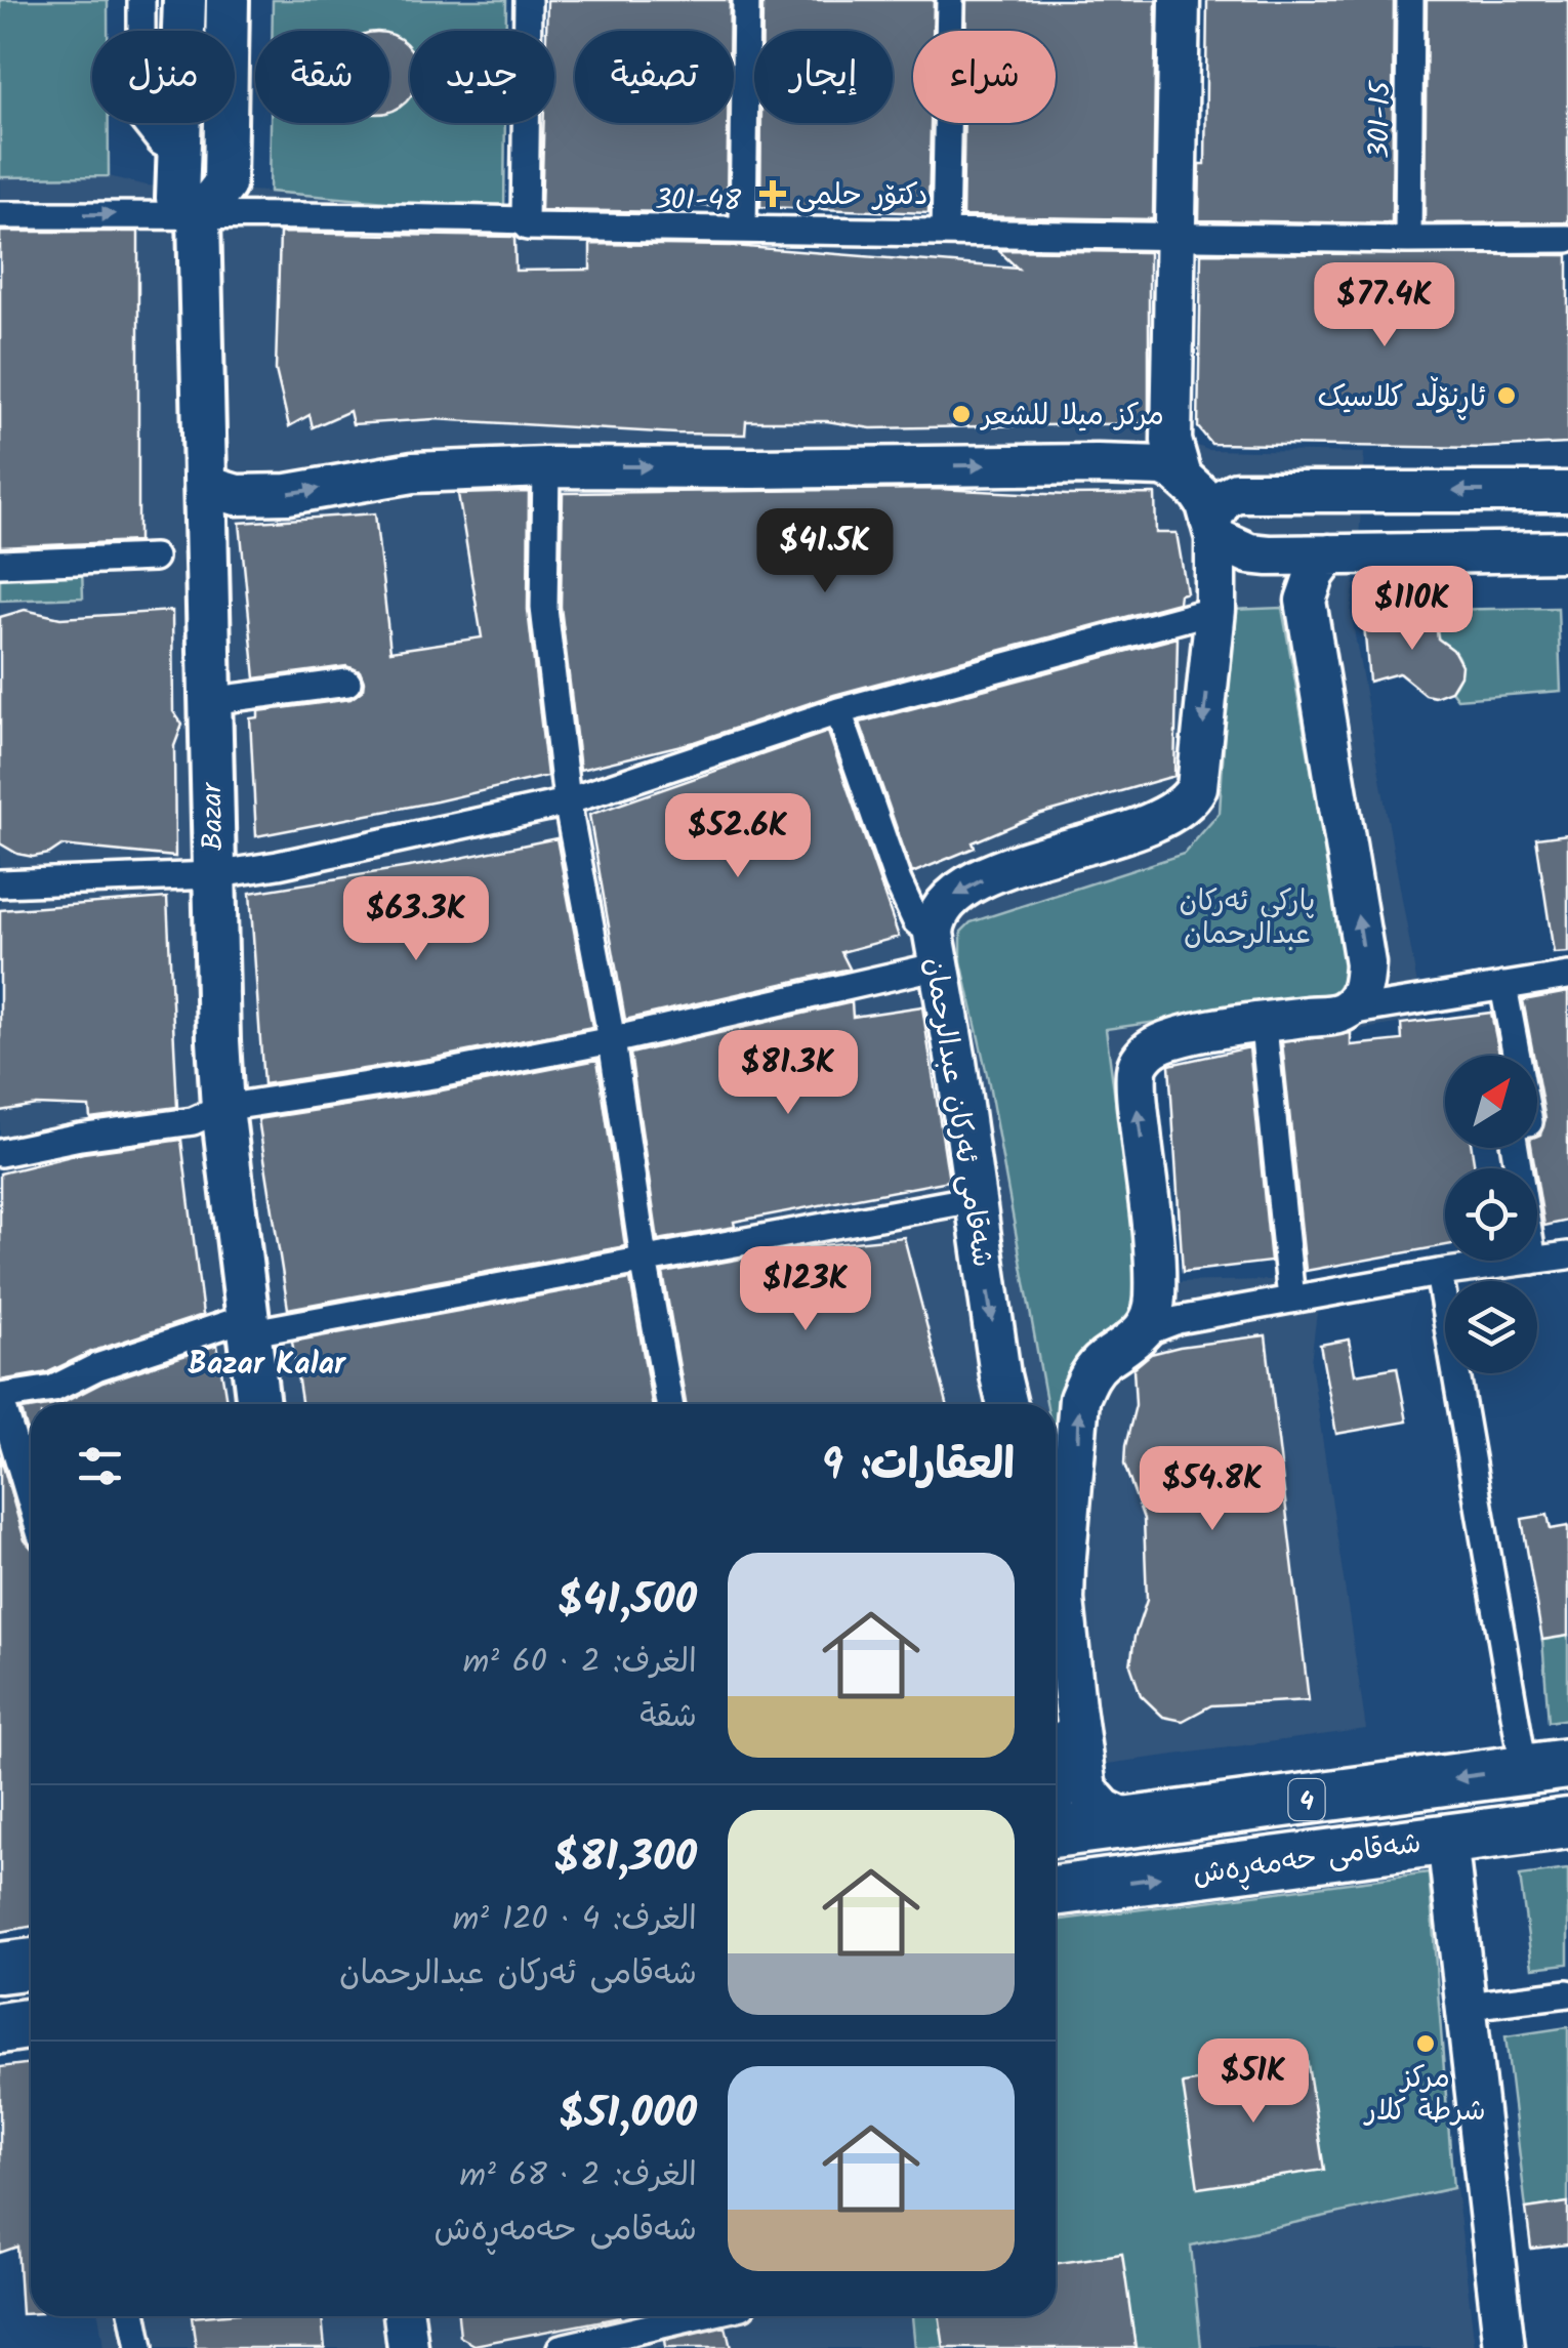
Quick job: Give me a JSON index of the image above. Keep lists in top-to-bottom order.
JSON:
{
  "streets": {
    "highway": ["4", "شەقامی حەمەڕەش"],
    "main road": ["Bazar"],
    "street": ["301-15", "301-48", "شەقامی ئەرکان عبدالرحمان"]
  },
  "crossings": [
    ["301-15", "301-48"],
    ["301-48", "Bazar"]
  ],
  "one_way": ["شەقامی ئەرکان عبدالرحمان"],
  "districts": ["Bazar Kalar"],
  "parks": ["پارکی ئەرکان عبدالرحمان"],
  "places": {
    "health": ["دکتۆر حلمی"],
    "other": ["ئاڕنۆڵد کلاسیک", "مركز ميلا للشعر", "مركز شرطة كلار"]
  },
  "north": "top right",
  "page": {
    "chip": [
      "شراء",
      "إيجار",
      "تصفية",
      "جديد",
      "شقة",
      "منزل"
    ],
    "price": [
      "$77.4K",
      "$41.5K",
      "$110K",
      "$52.6K",
      "$63.3K",
      "$81.3K",
      "$123K",
      "$54.8K",
      "$51K"
    ],
    "heading": "العقارات: 9",
    "list": [
      {
        "name": "$41,500",
        "note": "الغرف: 2 · 60 m² · شقة"
      },
      {
        "name": "$81,300",
        "note": "الغرف: 4 · 120 m² · شەقامی ئەرکان عبدالرحمان"
      },
      {
        "name": "$51,000",
        "note": "الغرف: 2 · 68 m² · شەقامی حەمەڕەش"
      }
    ]
  }
}
